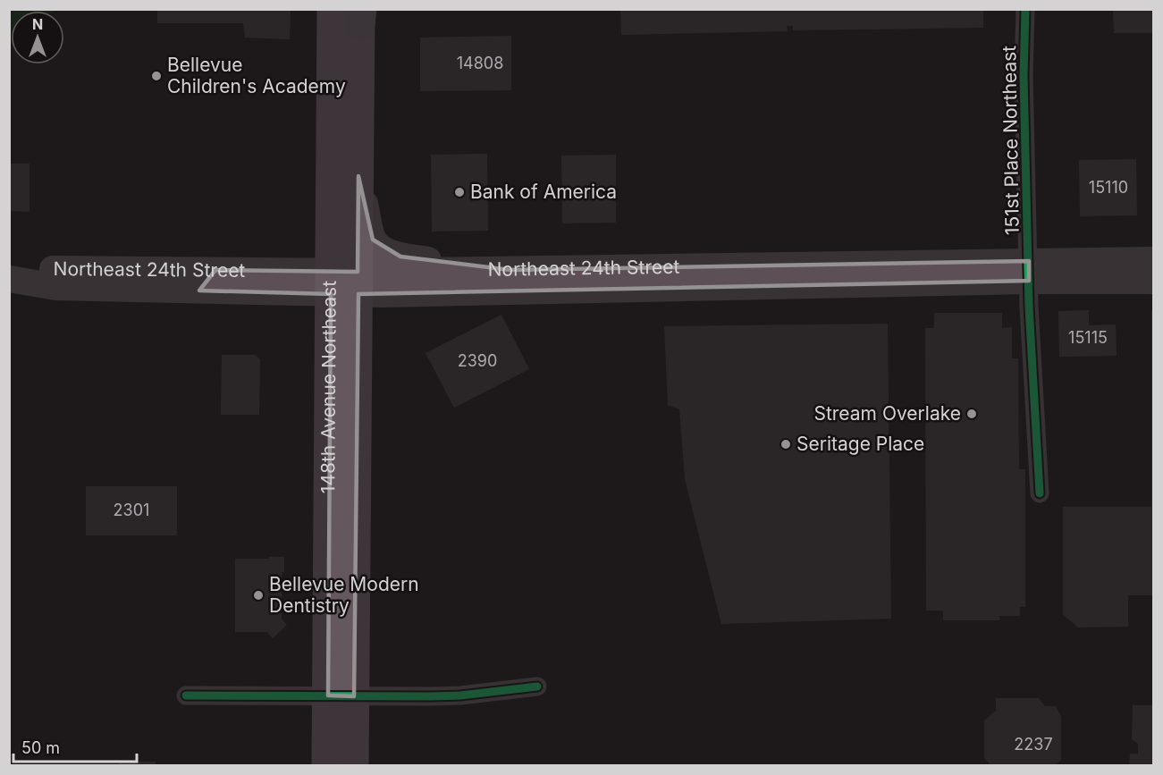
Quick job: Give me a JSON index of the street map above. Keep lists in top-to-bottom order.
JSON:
{
  "streets": {
    "main road": ["Northeast 24th Street", "148th Avenue Northeast"],
    "street": ["151st Place Northeast"]
  },
  "crossings": [
    ["151st Place Northeast", "Northeast 24th Street"],
    ["Northeast 24th Street", "148th Avenue Northeast"]
  ],
  "places": [
    "Bellevue Children's Academy",
    "Bank of America",
    "Stream Overlake",
    "Seritage Place",
    "Bellevue Modern Dentistry"
  ],
  "house_numbers": [
    "14808",
    "15110",
    "15115",
    "2390",
    "2301",
    "2237"
  ],
  "scale_bar": "50 m",
  "north": "top"
}
